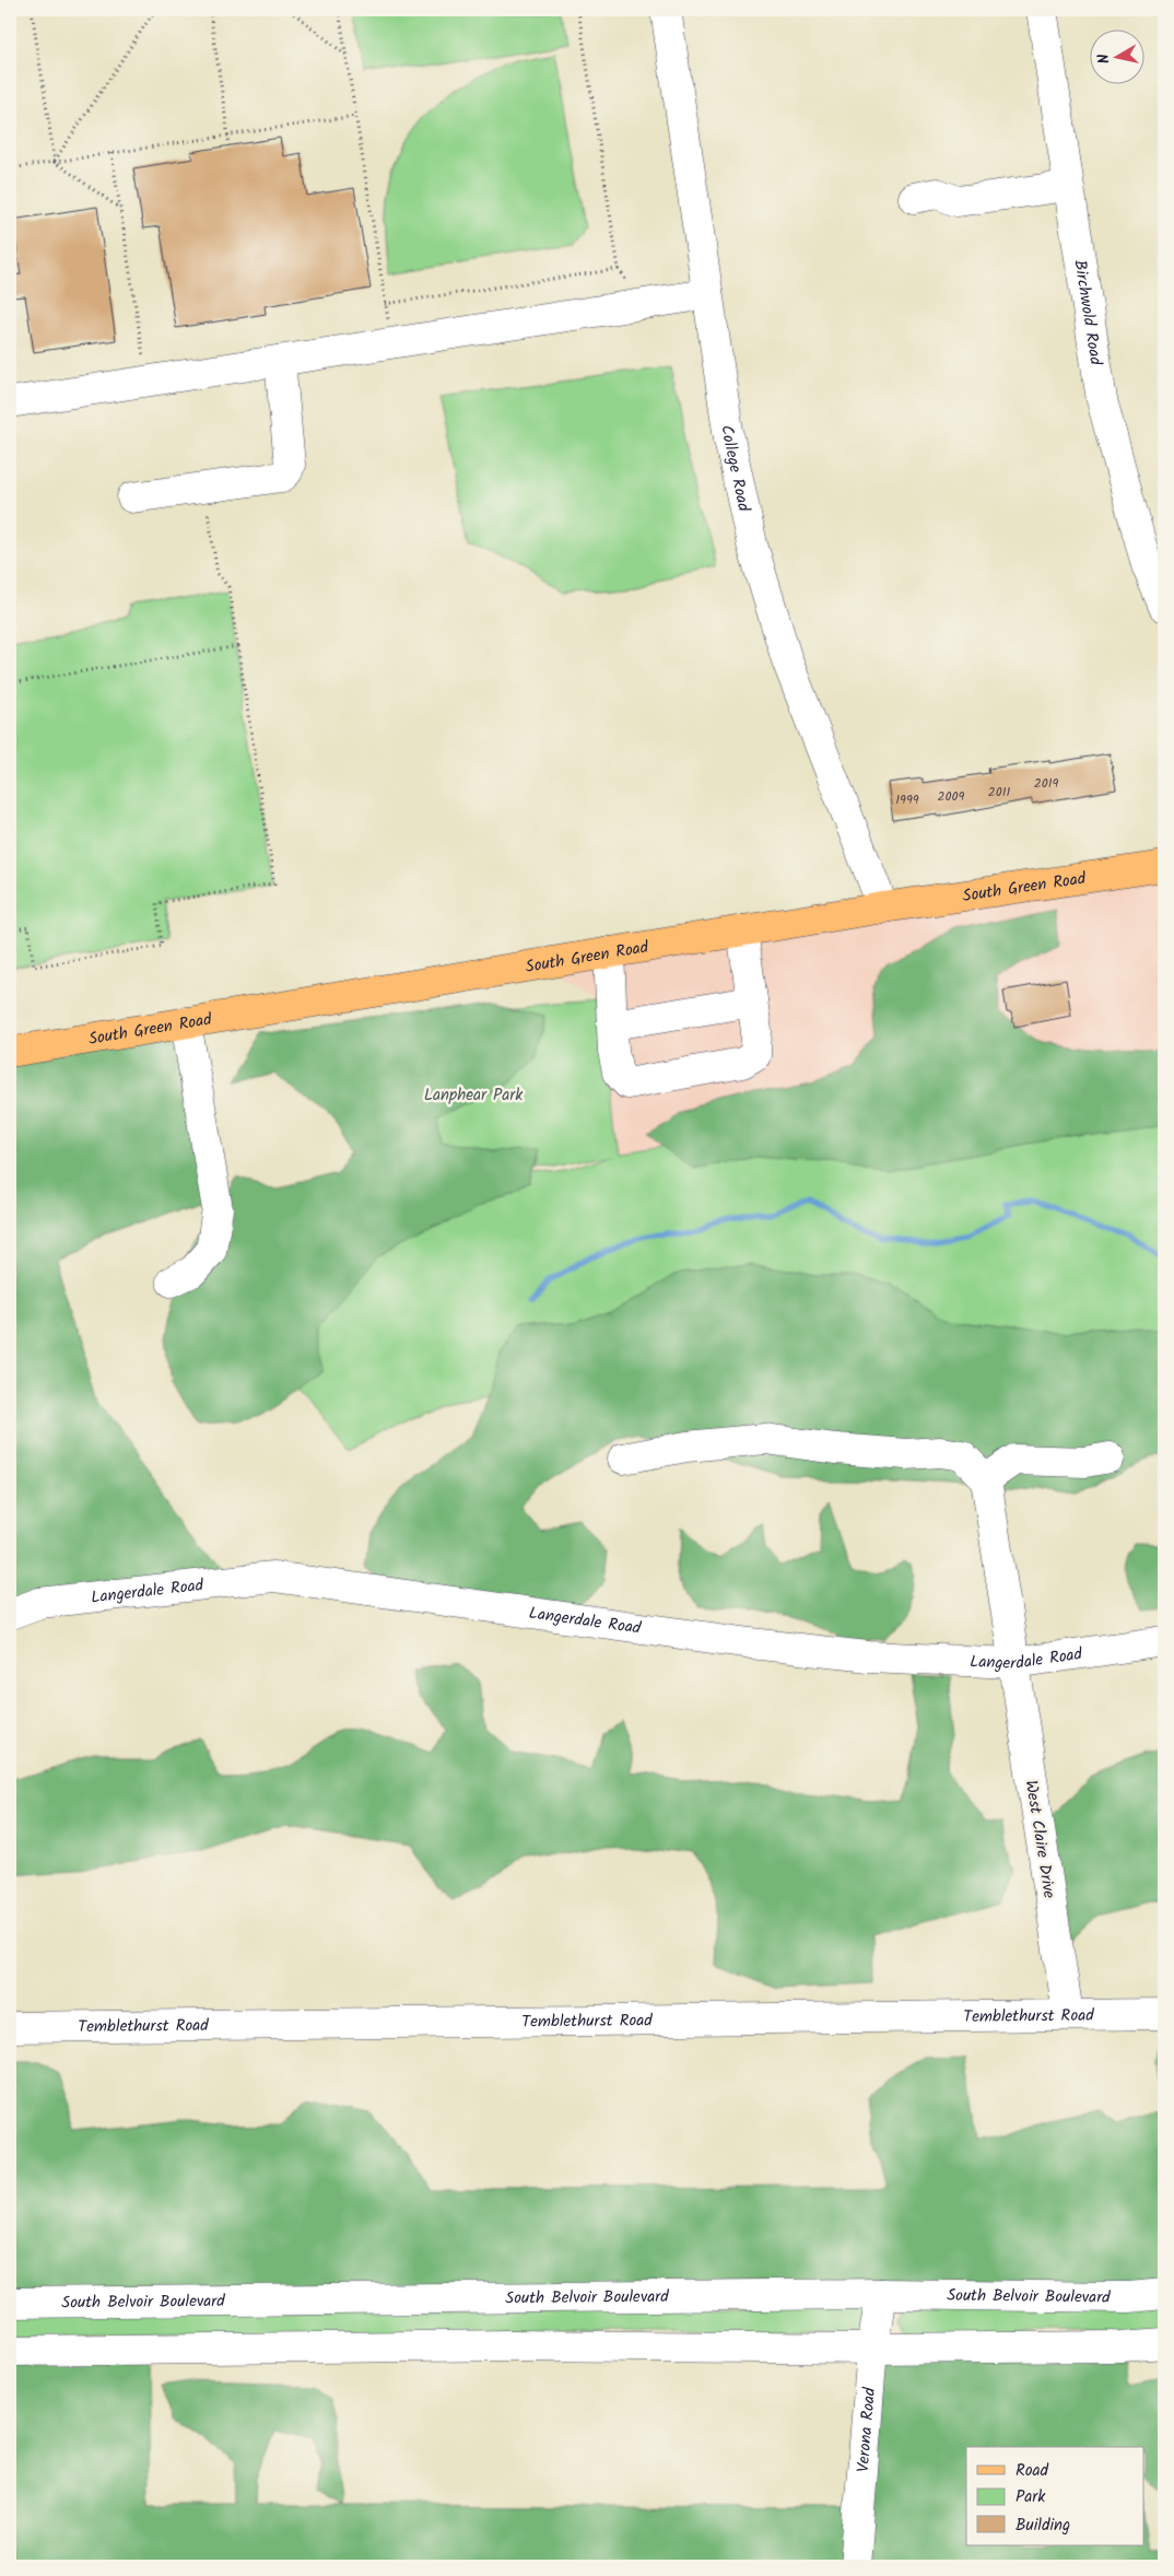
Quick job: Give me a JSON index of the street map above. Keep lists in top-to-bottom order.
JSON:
{
  "streets": {
    "main road": ["South Green Road"],
    "street": [
      "Birchwold Road",
      "College Road",
      "Langerdale Road",
      "West Claire Drive",
      "Temblethurst Road",
      "South Belvoir Boulevard",
      "Verona Road"
    ]
  },
  "crossings": [
    ["College Road", "South Green Road"],
    ["Langerdale Road", "West Claire Drive"],
    ["West Claire Drive", "Temblethurst Road"],
    ["South Belvoir Boulevard", "Verona Road"]
  ],
  "parks": ["Lanphear Park"],
  "house_numbers": [
    "2019",
    "2011",
    "2009",
    "1999"
  ],
  "legend": ["Road", "Park", "Building"],
  "north": "left"
}
